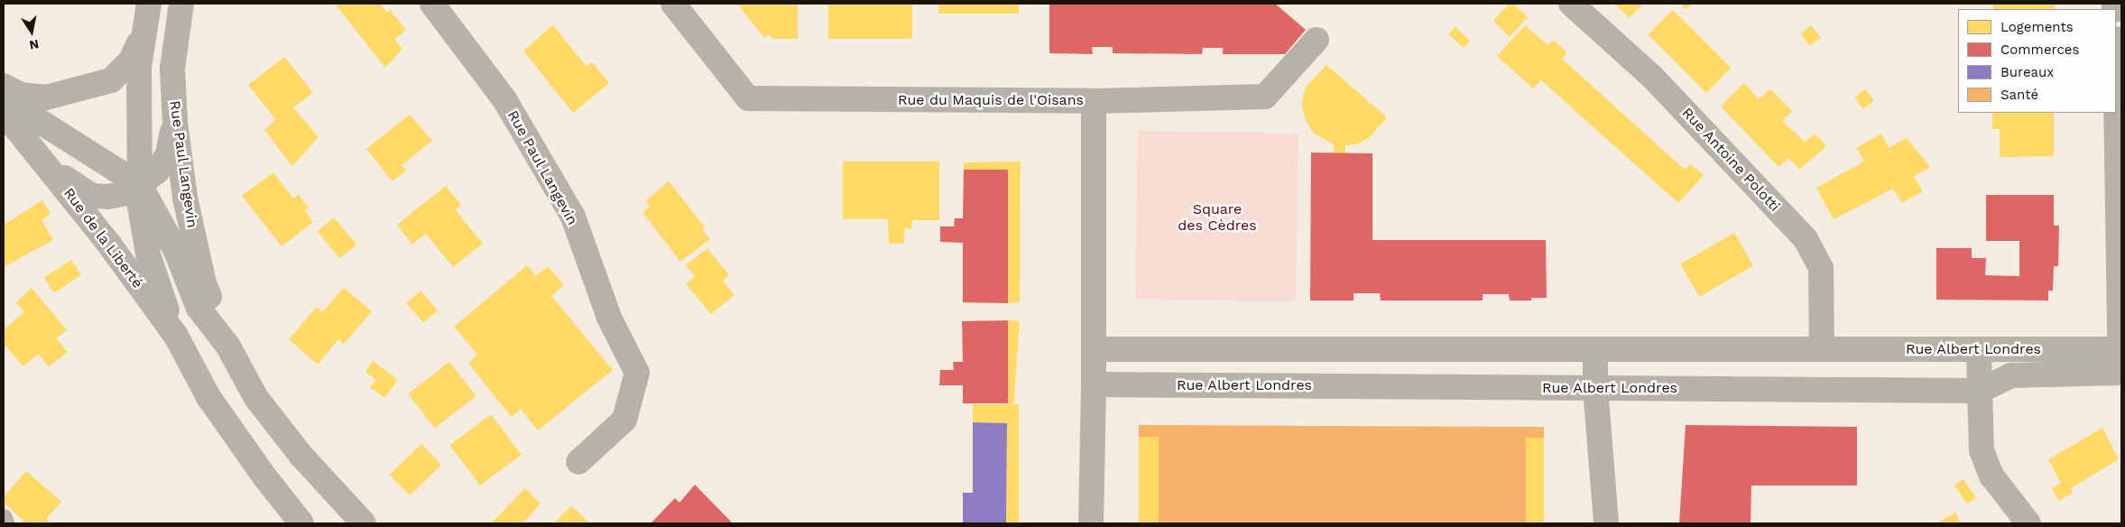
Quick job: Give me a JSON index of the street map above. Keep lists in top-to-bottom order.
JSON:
{
  "streets": {
    "street": [
      "Rue du Maquis de l'Oisans",
      "Rue Antoine Polotti",
      "Rue Paul Langevin",
      "Rue de la Liberté",
      "Rue Albert Londres"
    ]
  },
  "crossings": [
    ["Rue du Maquis de l'Oisans", "Rue Albert Londres"],
    ["Rue Antoine Polotti", "Rue Albert Londres"],
    ["Rue Paul Langevin", "Rue de la Liberté"]
  ],
  "parks": ["Square des Cèdres"],
  "legend": [
    "Logements",
    "Commerces",
    "Bureaux",
    "Santé"
  ],
  "north": "bottom"
}
